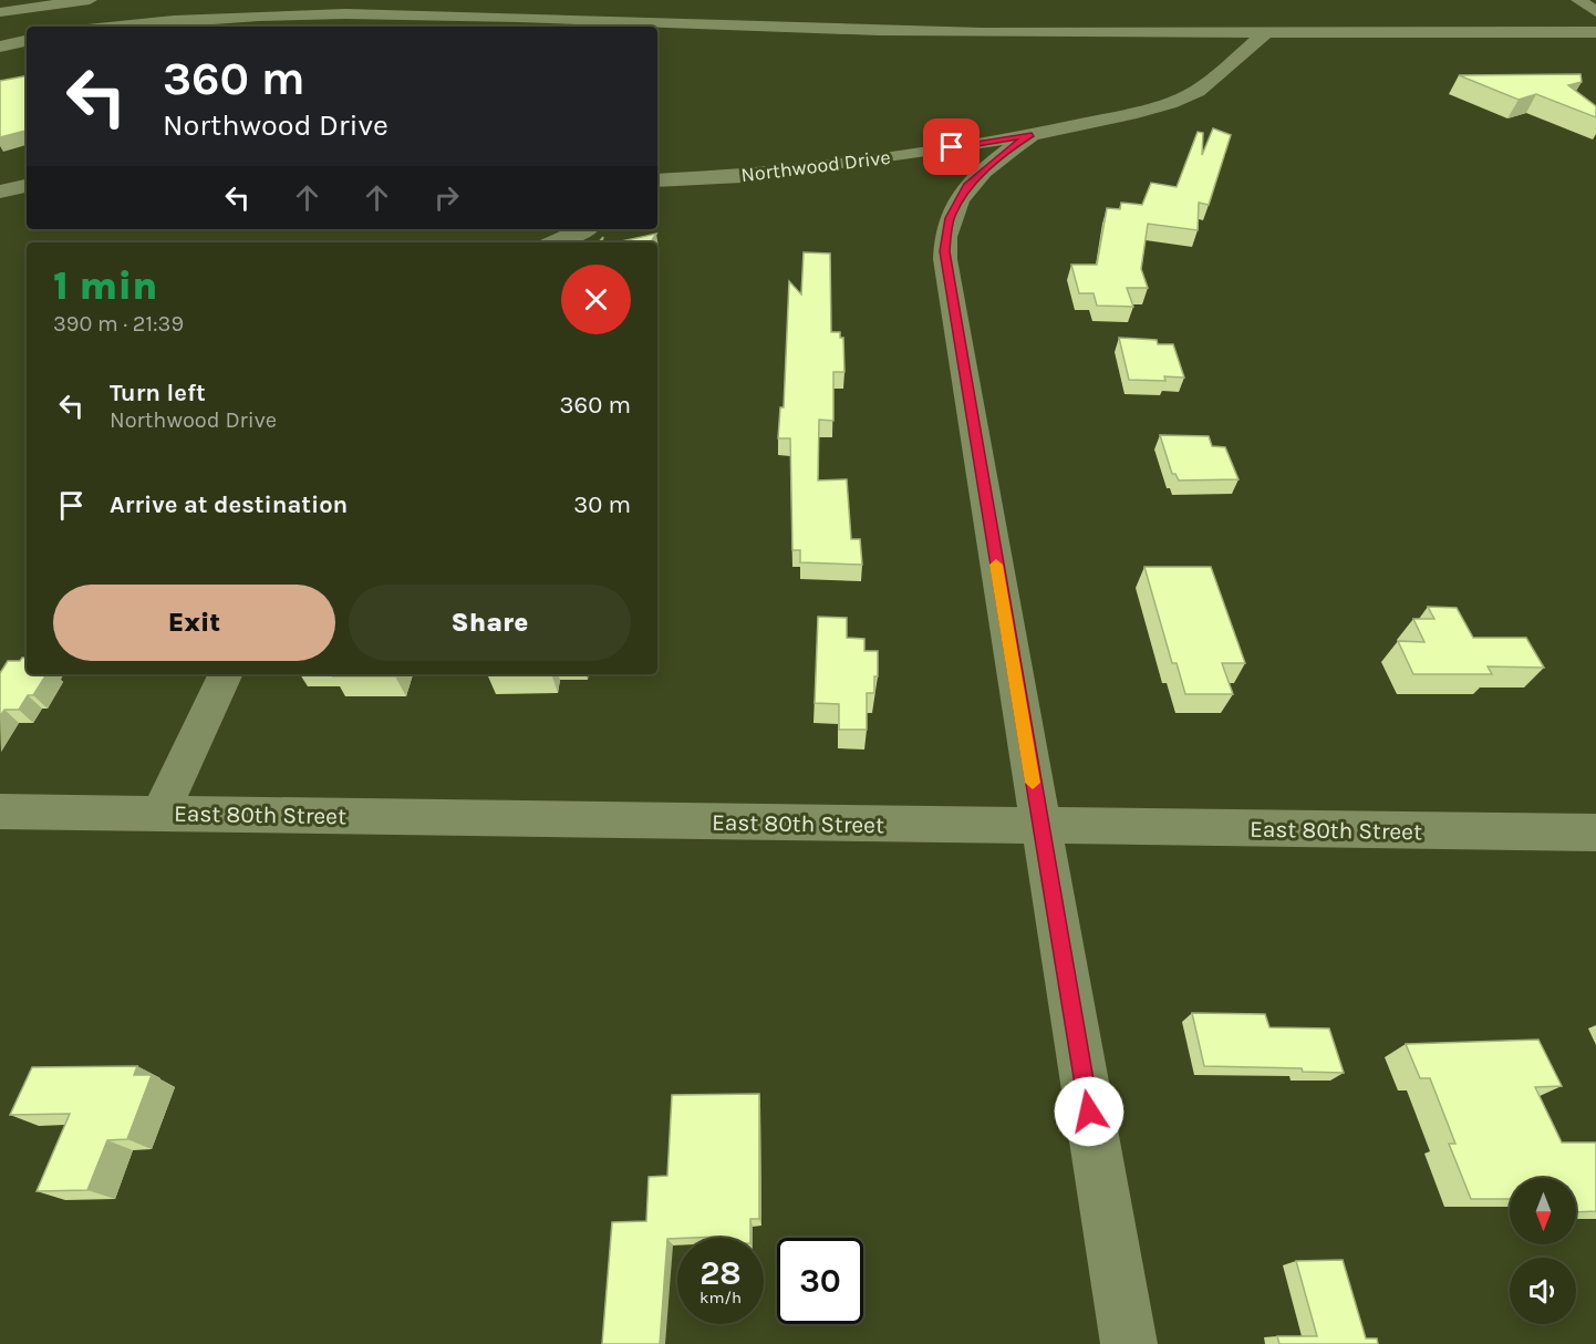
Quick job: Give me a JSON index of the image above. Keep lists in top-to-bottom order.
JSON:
{
  "streets": {
    "street": ["Northwood Drive", "East 80th Street"]
  },
  "north": "bottom",
  "page": {
    "turn": ["360 m", "Northwood Drive"],
    "heading": ["1 min", "390 m · 21:39"],
    "list": [
      {
        "name": "Turn left",
        "note": "Northwood Drive",
        "value": "360 m"
      },
      {
        "name": "Arrive at destination",
        "value": "30 m"
      }
    ],
    "buttons": ["Exit", "Share"],
    "speed": "28 km/h",
    "limit": "30"
  }
}
